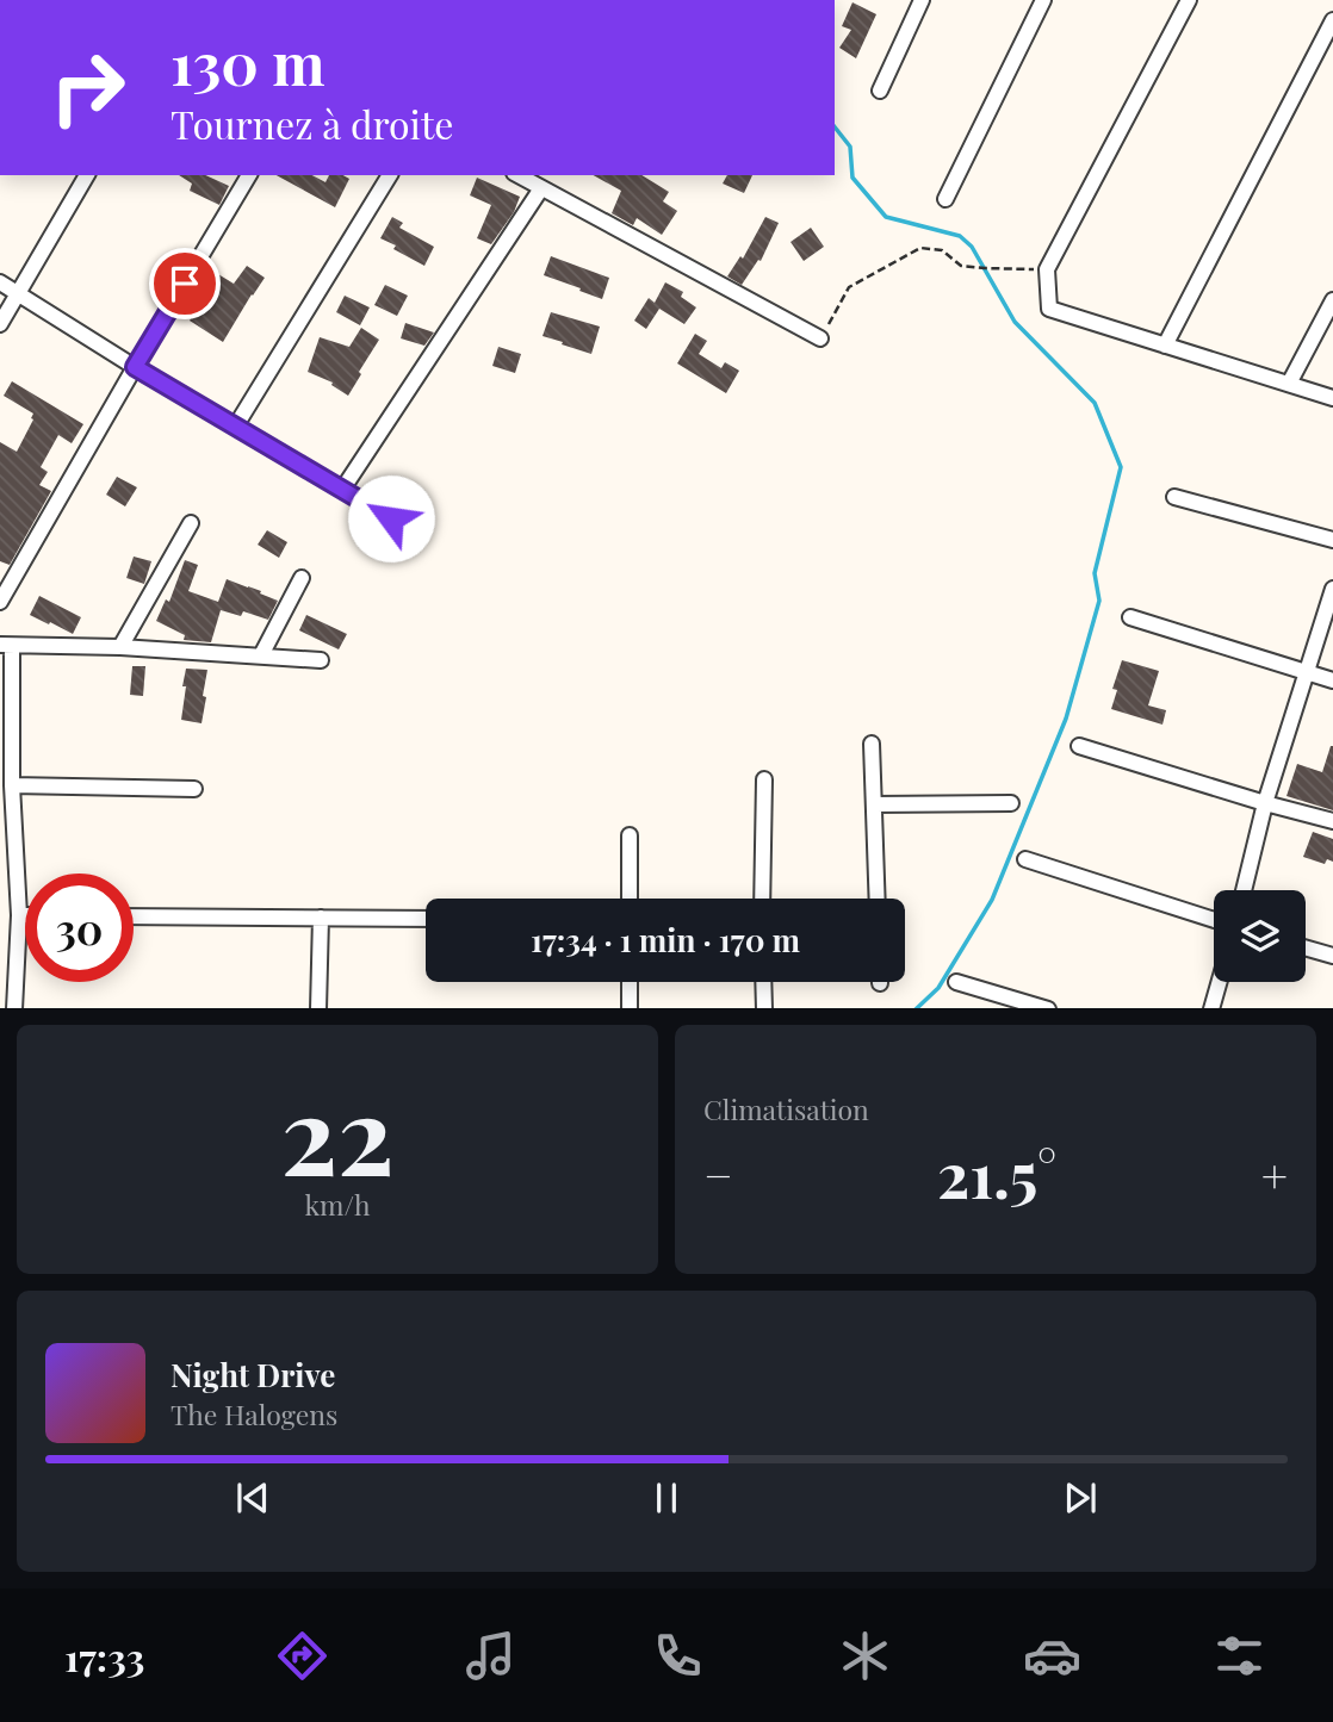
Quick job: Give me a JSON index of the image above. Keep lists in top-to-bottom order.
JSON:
{
  "page": {
    "turn": ["130 m", "Tournez à droite"],
    "limit": "30",
    "trip": "17:34 · 1 min · 170 m",
    "tile": [
      ["22", "km/h"],
      "Climatisation"
    ],
    "heat": ["−", "21.5°", "+"],
    "song": ["Night Drive", "The Halogens"],
    "tabs": "17:33"
  }
}
